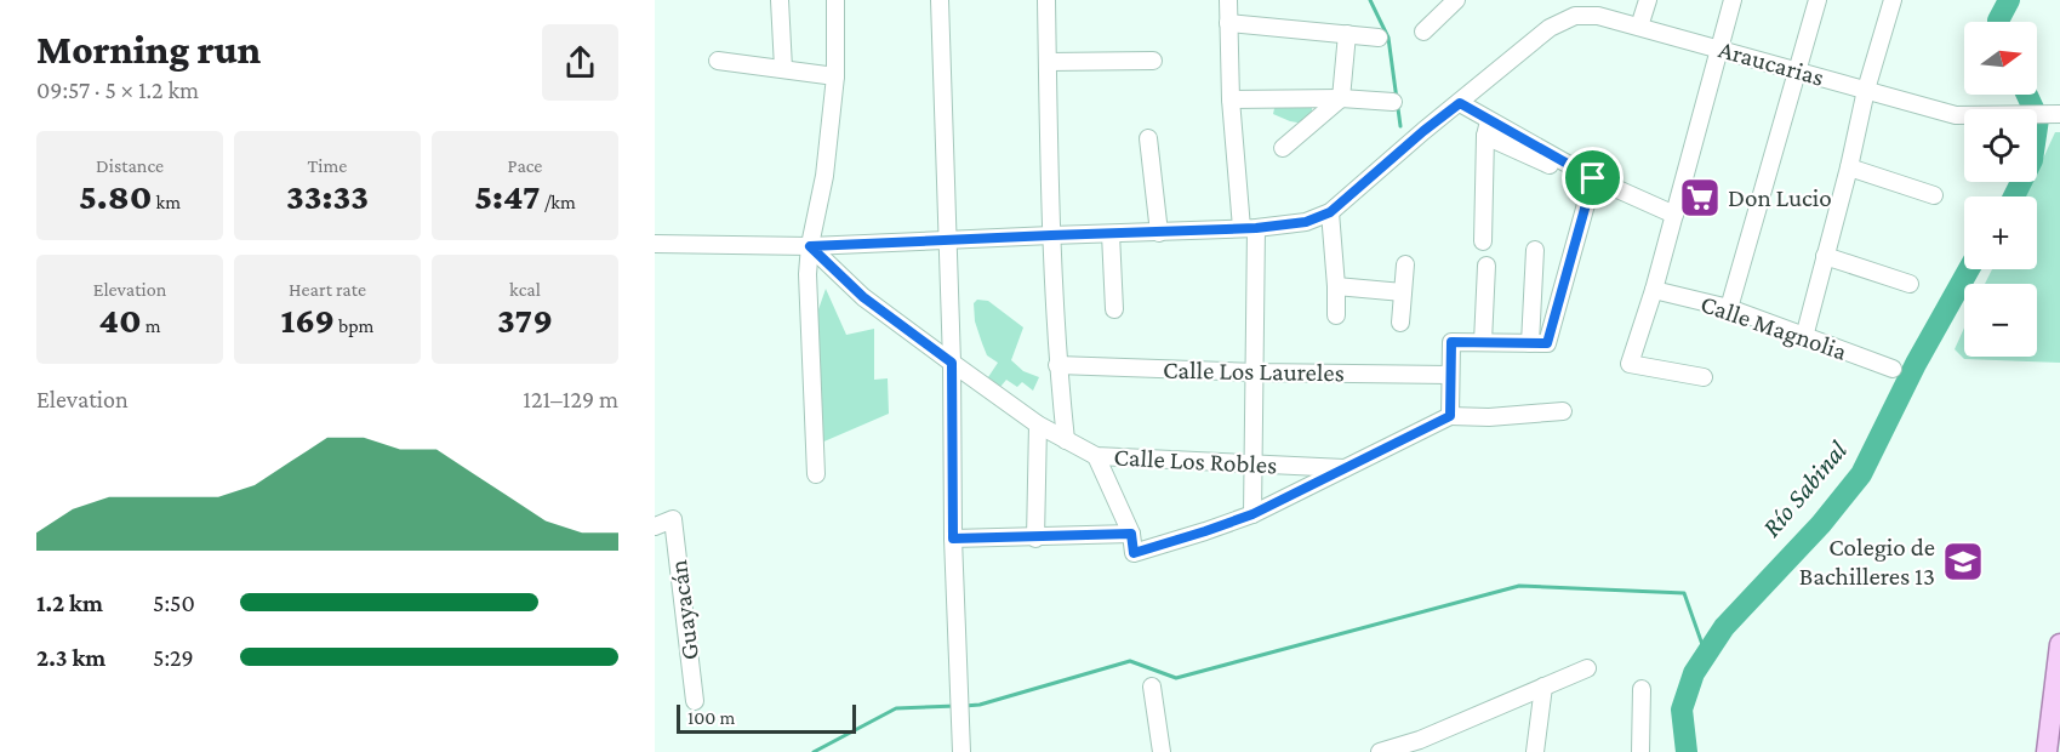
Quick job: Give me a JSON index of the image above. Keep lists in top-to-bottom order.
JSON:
{
  "streets": {
    "street": [
      "Araucarias",
      "Calle Magnolia",
      "Calle Los Laureles",
      "Calle Los Robles",
      "Guayacán"
    ]
  },
  "water": ["Río Sabinal"],
  "places": {
    "supermarket": ["Don Lucio"],
    "school or university": ["Colegio de Bachilleres 13"]
  },
  "scale_bar": "100 m",
  "north": "right",
  "page": {
    "heading": ["Morning run", "09:57 · 5 × 1.2 km"],
    "map_buttons": ["+", "−"],
    "stats": [
      ["Distance", "5.80 km"],
      ["Time", "33:33"],
      ["Pace", "5:47 /km"],
      ["Elevation", "40 m"],
      ["Heart rate", "169 bpm"],
      ["kcal", "379"]
    ],
    "chart": ["Elevation", "121–129 m"],
    "list": [
      {
        "name": "1.2 km",
        "note": "5:50"
      },
      {
        "name": "2.3 km",
        "note": "5:29"
      }
    ],
    "scale": "100 m"
  }
}
